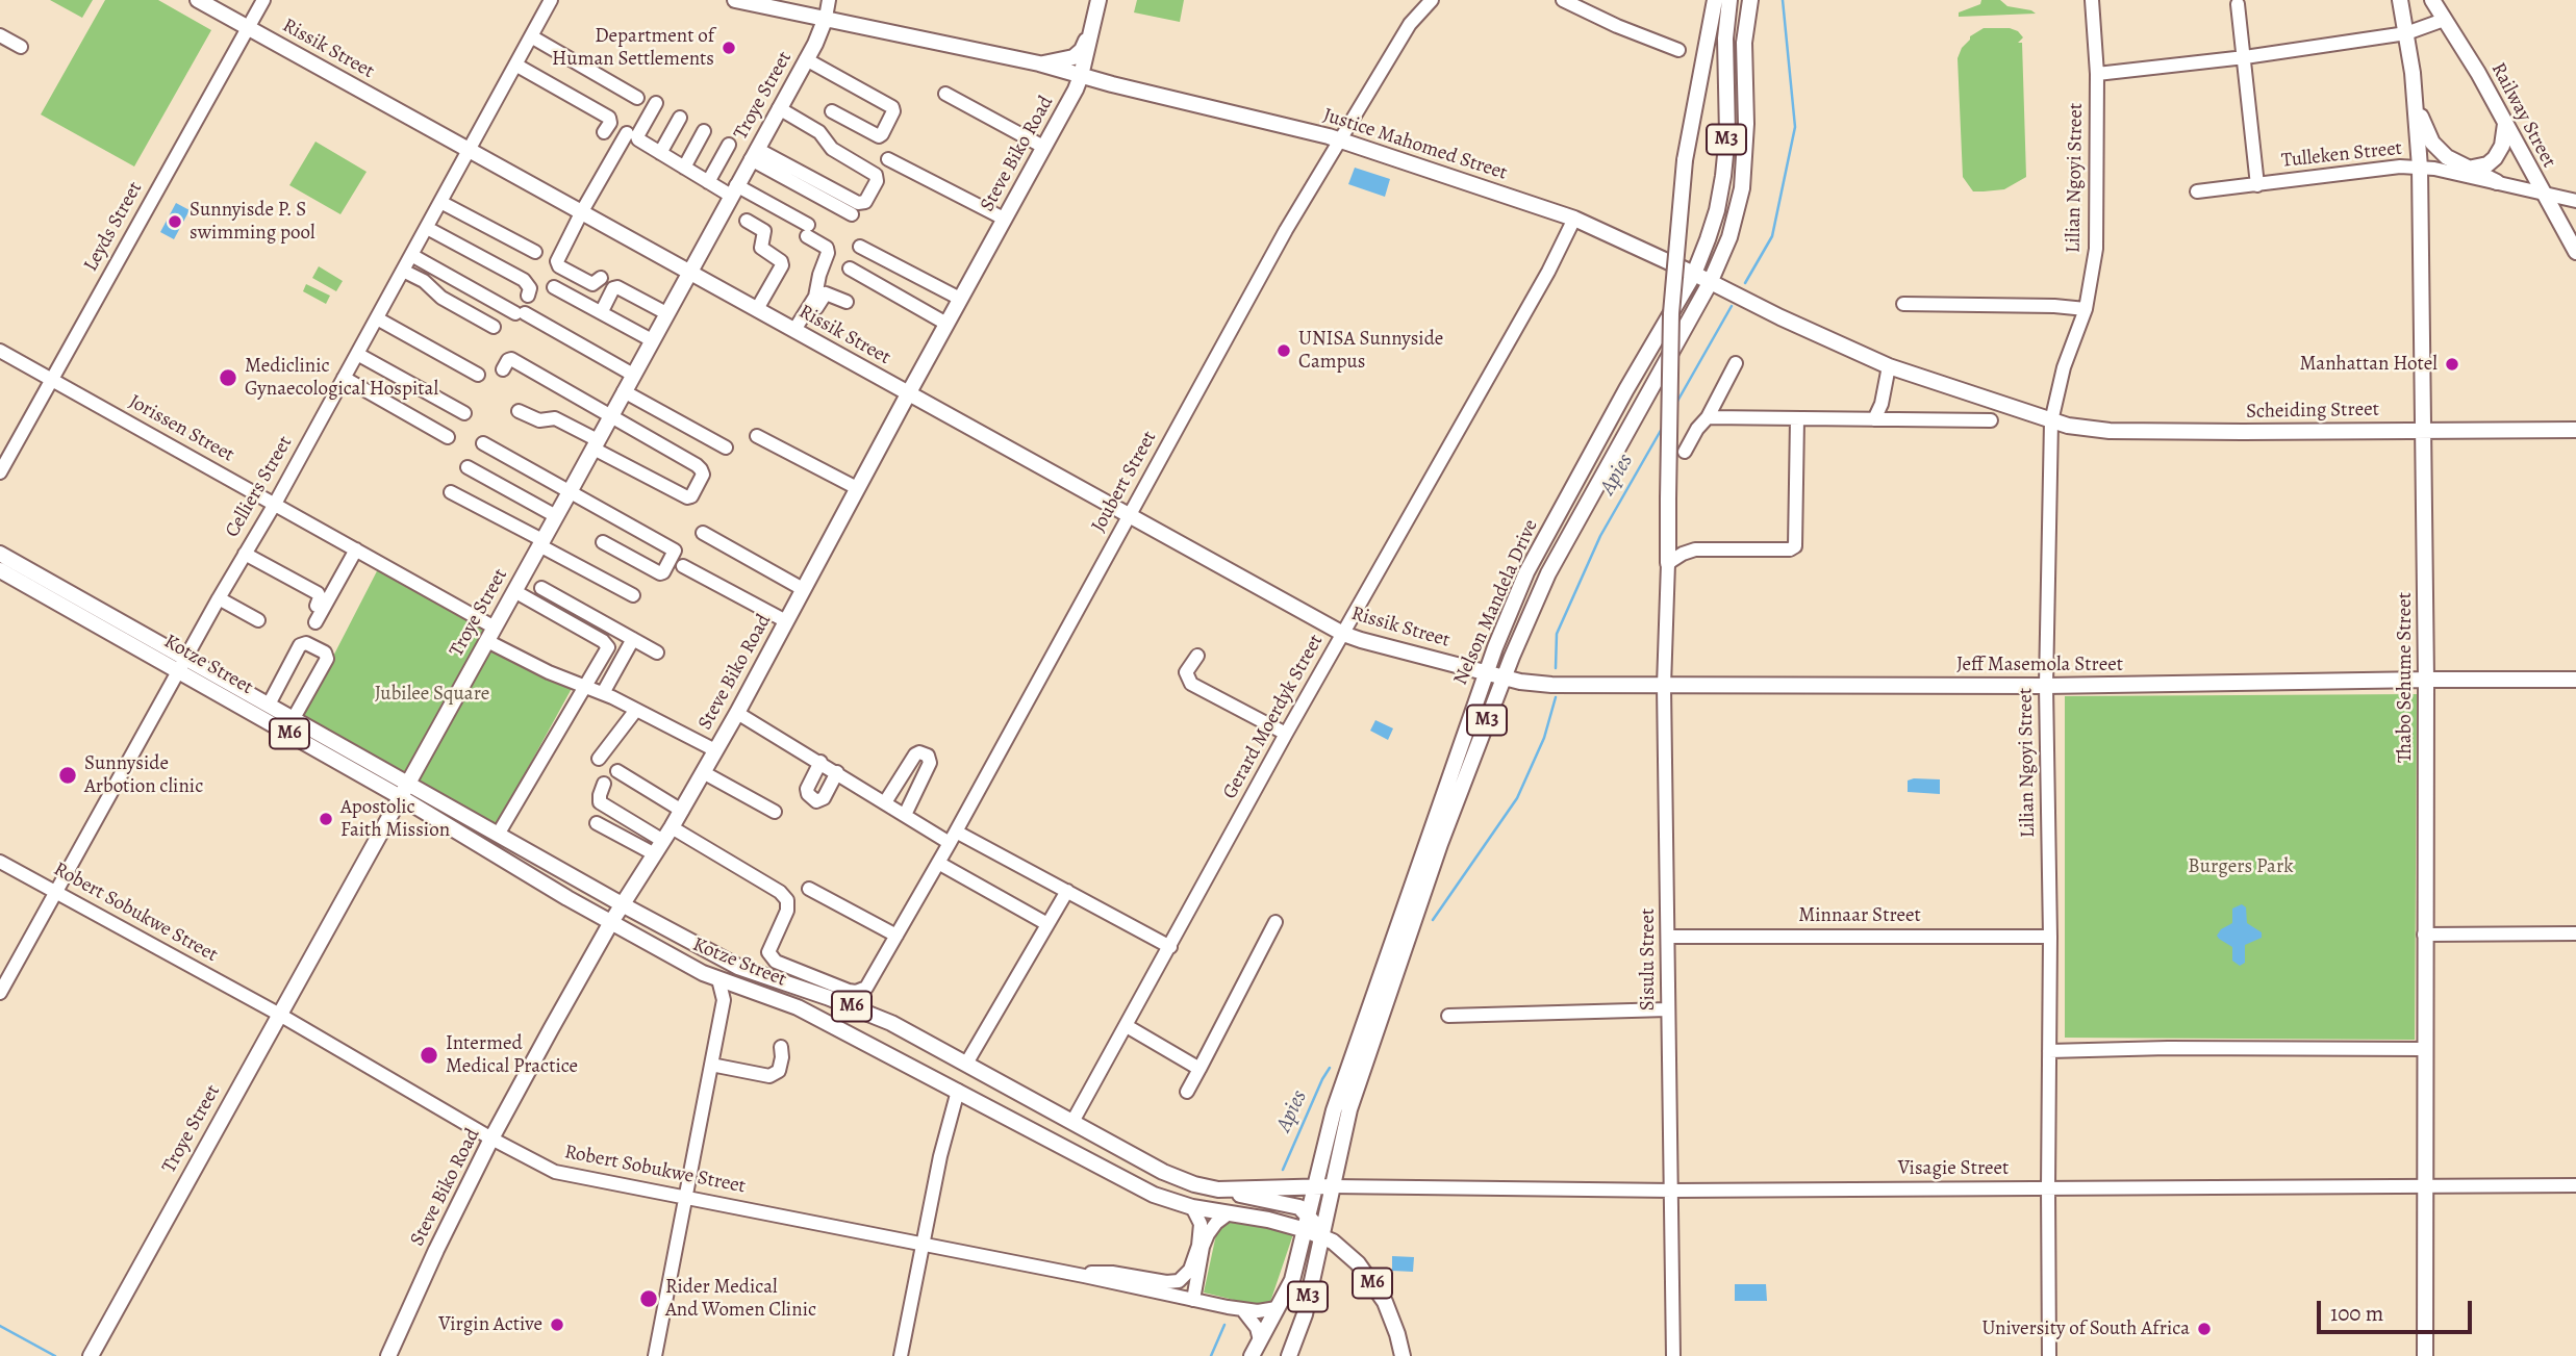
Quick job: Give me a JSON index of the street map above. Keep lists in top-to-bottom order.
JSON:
{
  "streets": {
    "main road": [
      "Rissik Street",
      "Troye Street",
      "Railway Street",
      "M3",
      "Justice Mahomed Street",
      "Steve Biko Road",
      "Scheiding Street",
      "Nelson Mandela Drive",
      "Kotze Street",
      "Jeff Masemola Street",
      "Thabo Sehume Street",
      "M6"
    ],
    "street": [
      "Tulleken Street",
      "Lilian Ngoyi Street",
      "Leyds Street",
      "Jorissen Street",
      "Joubert Street",
      "Celliers Street",
      "Gerard Moerdyk Street",
      "Robert Sobukwe Street",
      "Minnaar Street",
      "Sisulu Street",
      "Visagie Street"
    ]
  },
  "crossings": [
    ["Rissik Street", "Troye Street"],
    ["Rissik Street", "Steve Biko Road"],
    ["Rissik Street", "Leyds Street"],
    ["Rissik Street", "Joubert Street"],
    ["Rissik Street", "Celliers Street"],
    ["Rissik Street", "Nelson Mandela Drive"],
    ["Rissik Street", "Jeff Masemola Street"],
    ["Rissik Street", "Gerard Moerdyk Street"],
    ["Troye Street", "Justice Mahomed Street"],
    ["Troye Street", "Jorissen Street"],
    ["Troye Street", "Kotze Street"],
    ["Troye Street", "Robert Sobukwe Street"],
    ["Railway Street", "Tulleken Street"],
    ["Justice Mahomed Street", "Steve Biko Road"],
    ["Justice Mahomed Street", "Lilian Ngoyi Street"],
    ["Justice Mahomed Street", "Scheiding Street"],
    ["Justice Mahomed Street", "Joubert Street"],
    ["Justice Mahomed Street", "Nelson Mandela Drive"],
    ["Justice Mahomed Street", "Gerard Moerdyk Street"],
    ["Steve Biko Road", "Jorissen Street"],
    ["Steve Biko Road", "Joubert Street"],
    ["Steve Biko Road", "Kotze Street"],
    ["Steve Biko Road", "Robert Sobukwe Street"],
    ["Tulleken Street", "Thabo Sehume Street"],
    ["Lilian Ngoyi Street", "Scheiding Street"],
    ["Lilian Ngoyi Street", "Jeff Masemola Street"],
    ["Lilian Ngoyi Street", "Minnaar Street"],
    ["Lilian Ngoyi Street", "Visagie Street"],
    ["Leyds Street", "Jorissen Street"],
    ["Scheiding Street", "Thabo Sehume Street"],
    ["Jorissen Street", "Celliers Street"],
    ["Celliers Street", "Kotze Street"],
    ["Celliers Street", "Robert Sobukwe Street"],
    ["Nelson Mandela Drive", "Kotze Street"],
    ["Nelson Mandela Drive", "Jeff Masemola Street"],
    ["Nelson Mandela Drive", "Robert Sobukwe Street"],
    ["Nelson Mandela Drive", "Visagie Street"],
    ["Kotze Street", "Gerard Moerdyk Street"],
    ["Kotze Street", "Visagie Street"],
    ["Jeff Masemola Street", "Thabo Sehume Street"],
    ["Jeff Masemola Street", "Sisulu Street"],
    ["Thabo Sehume Street", "Visagie Street"],
    ["Minnaar Street", "Sisulu Street"],
    ["Sisulu Street", "Visagie Street"]
  ],
  "water": ["Apies"],
  "parks": ["Jubilee Square", "Burgers Park"],
  "places": [
    "Department of Human Settlements",
    "Sunnyisde P. S swimming pool",
    "UNISA Sunnyside Campus",
    "Manhattan Hotel",
    "Mediclinic Gynaecological Hospital",
    "Sunnyside Arbotion clinic",
    "Apostolic Faith Mission",
    "Intermed Medical Practice",
    "Rider Medical And Women Clinic",
    "Virgin Active",
    "University of South Africa"
  ],
  "scale_bar": "100 m"
}
